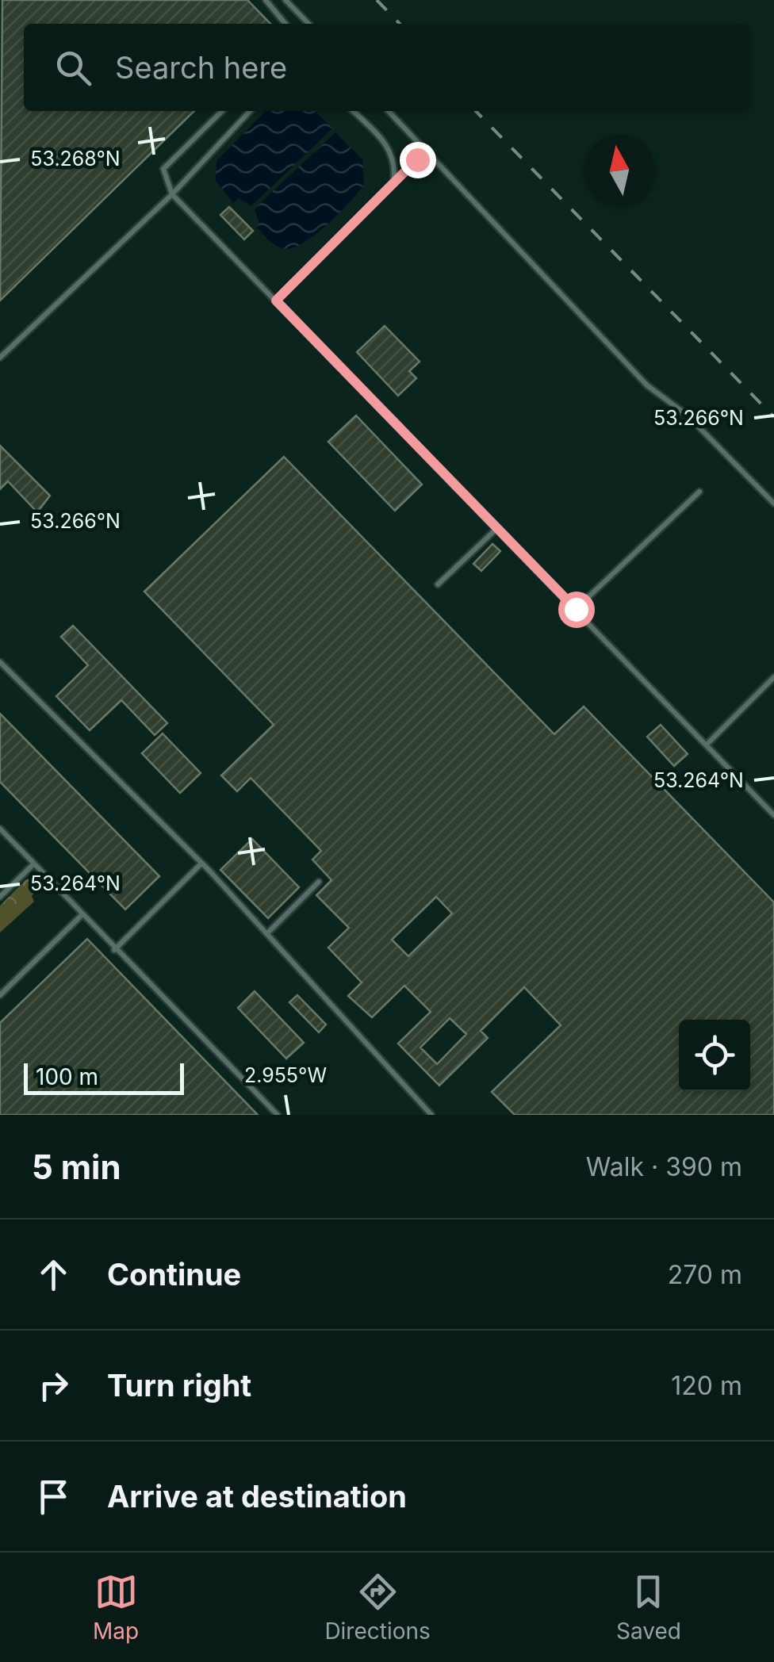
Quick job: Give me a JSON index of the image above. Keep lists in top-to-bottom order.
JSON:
{
  "scale_bar": "100 m",
  "north": "top",
  "page": {
    "search": "Search here",
    "scale": "100 m",
    "heading": ["5 min", "Walk · 390 m"],
    "list": [
      ["Continue", "270 m"],
      ["Turn right", "120 m"],
      "Arrive at destination"
    ],
    "nav": ["Map", "Directions", "Saved"]
  },
  "coordinates": [
    "53.268°N",
    "53.266°N",
    "53.264°N",
    "2.955°W"
  ]
}
